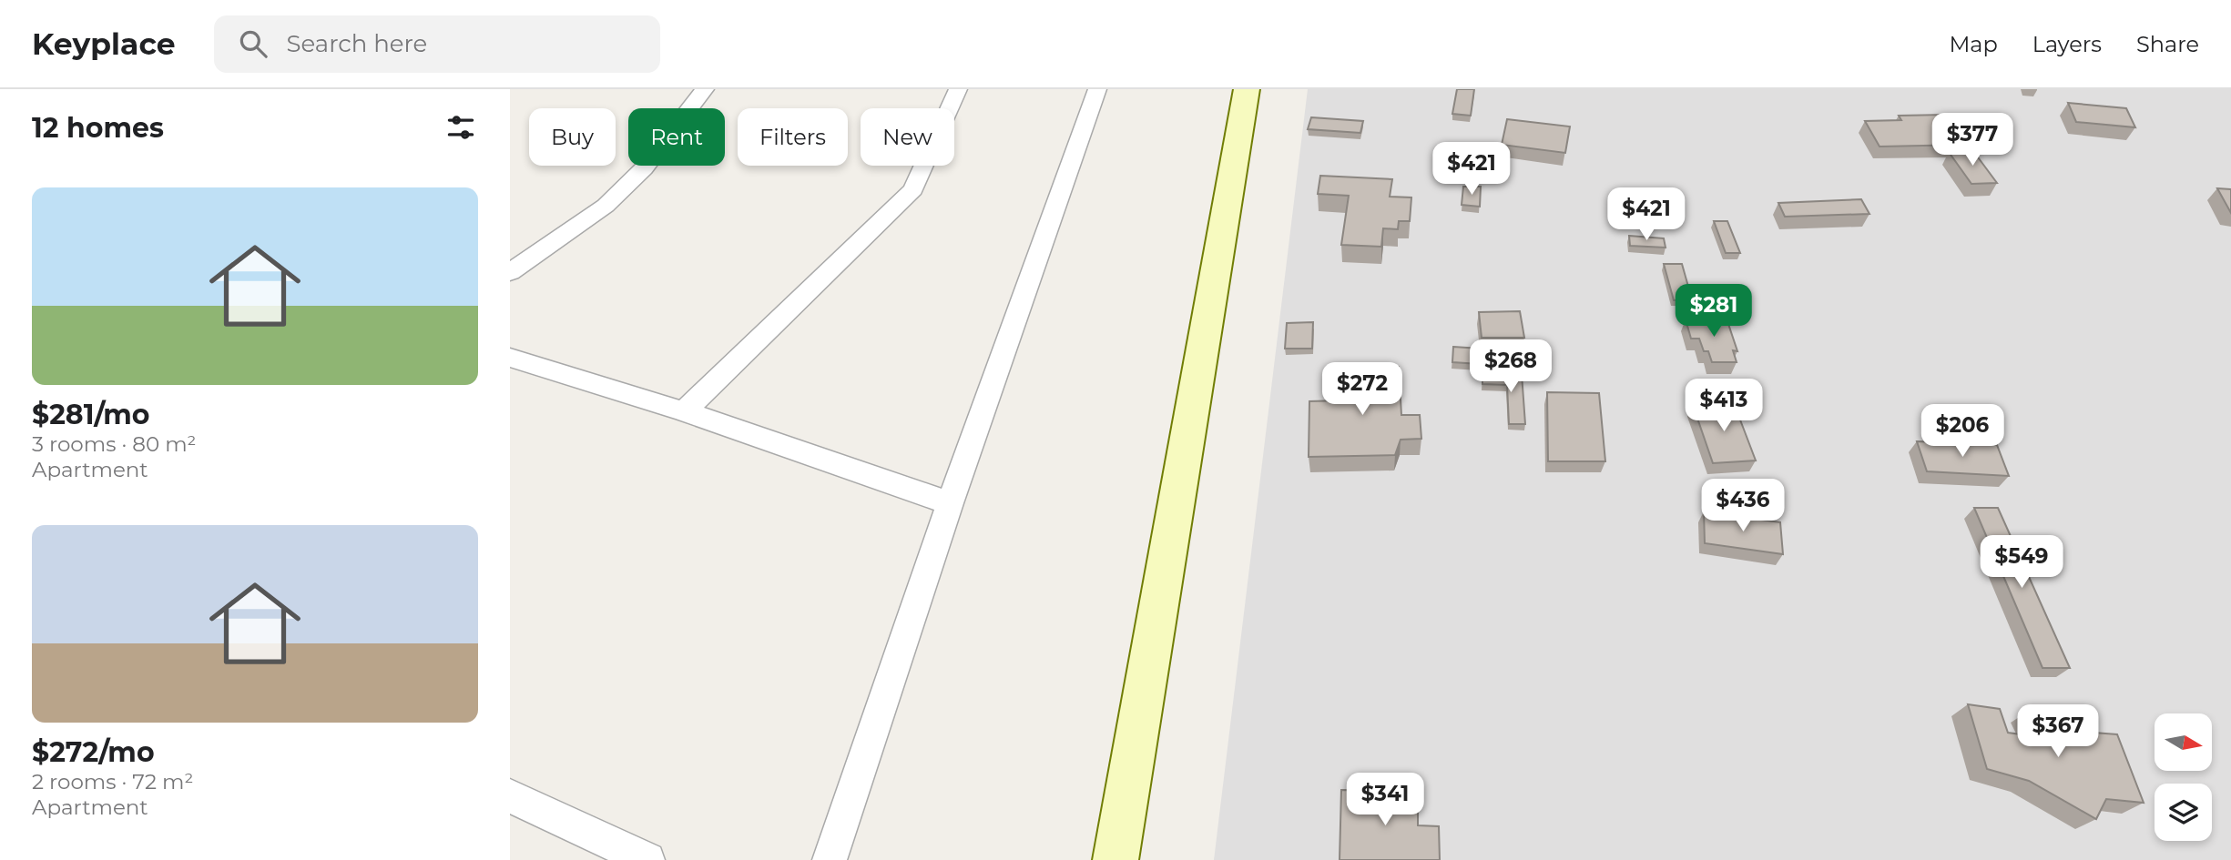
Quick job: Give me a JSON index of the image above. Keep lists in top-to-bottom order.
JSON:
{
  "north": "right",
  "page": {
    "header": "Keyplace",
    "search": "Search here",
    "nav": ["Map", "Layers", "Share"],
    "heading": "12 homes",
    "chip": [
      "Buy",
      "Rent",
      "Filters",
      "New"
    ],
    "price": [
      "$377",
      "$421",
      "$421",
      "$281",
      "$268",
      "$272",
      "$413",
      "$206",
      "$436",
      "$549",
      "$367",
      "$341"
    ],
    "list": [
      {
        "name": "$281/mo",
        "note": "3 rooms · 80 m² · Apartment"
      },
      {
        "name": "$272/mo",
        "note": "2 rooms · 72 m² · Apartment"
      }
    ]
  }
}
